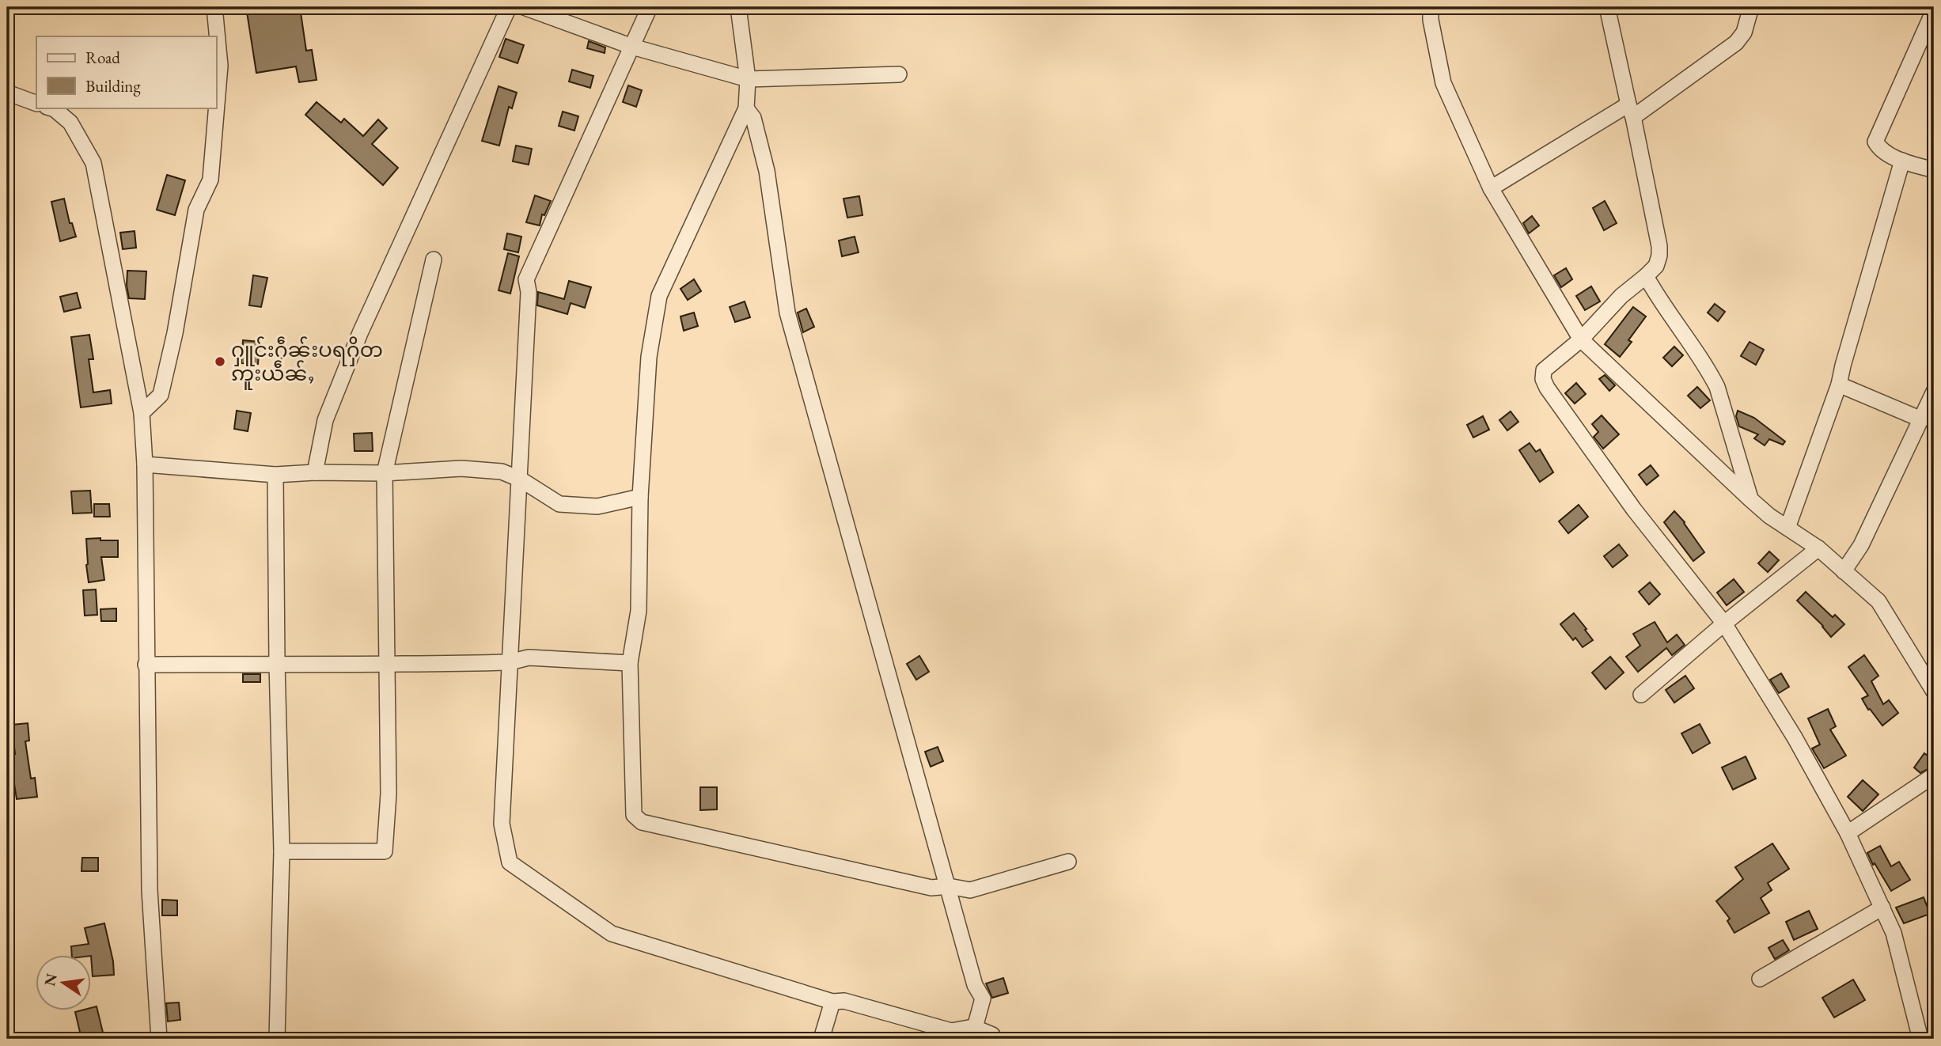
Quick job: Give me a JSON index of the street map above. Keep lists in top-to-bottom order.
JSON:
{
  "places": ["ႁူင်းႁဵၼ်းပရႁိတ ဢူးယဵၼ်ႇ"],
  "legend": ["Road", "Building"],
  "north": "left"
}
